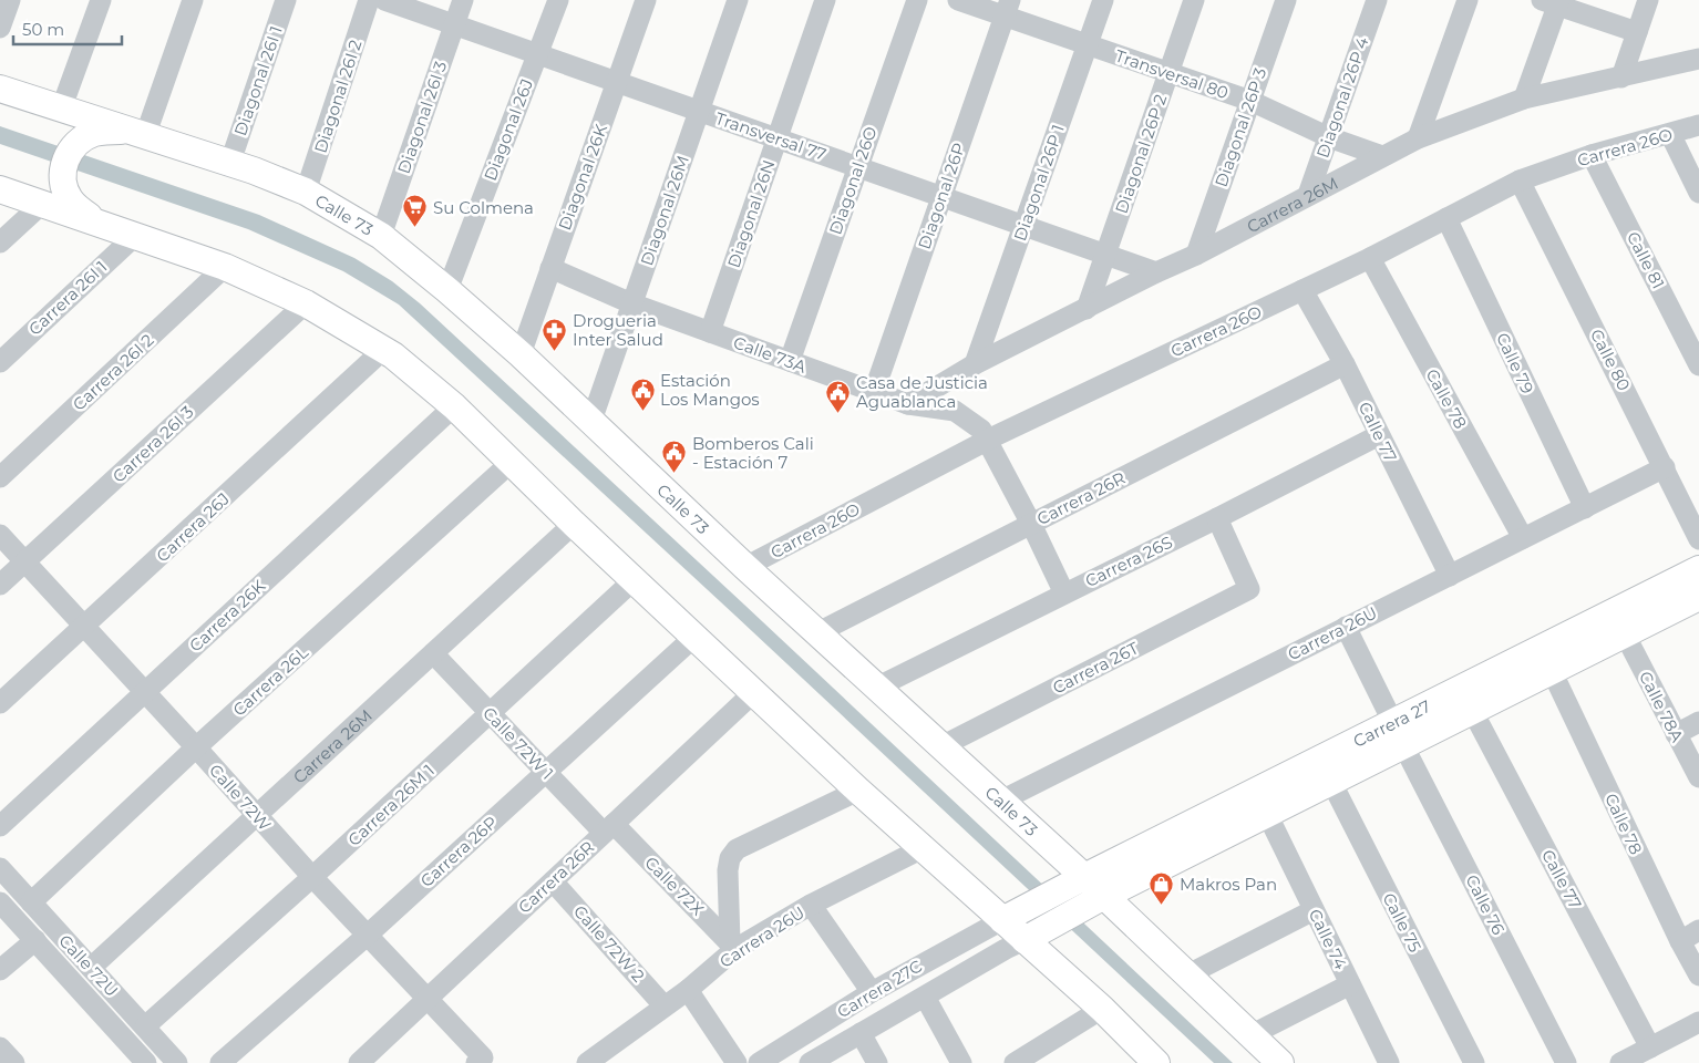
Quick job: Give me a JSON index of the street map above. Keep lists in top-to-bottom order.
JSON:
{
  "streets": {
    "main road": ["Calle 73", "Carrera 27"],
    "street": [
      "Transversal 80",
      "Diagonal 26I 1",
      "Diagonal 26I 2",
      "Diagonal 26P 4",
      "Diagonal 26I 3",
      "Diagonal 26P 3",
      "Diagonal 26J",
      "Transversal 77",
      "Carrera 26O",
      "Diagonal 26P 2",
      "Diagonal 26K",
      "Diagonal 26O",
      "Diagonal 26P 1",
      "Diagonal 26P",
      "Carrera 26M",
      "Diagonal 26M",
      "Diagonal 26N",
      "Calle 81",
      "Carrera 26I 1",
      "Calle 73A",
      "Calle 80",
      "Calle 79",
      "Carrera 26I 2",
      "Calle 78",
      "Calle 77",
      "Carrera 26I 3",
      "Carrera 26R",
      "Carrera 26J",
      "Carrera 26S",
      "Carrera 26K",
      "Carrera 26U",
      "Carrera 26T",
      "Carrera 26L",
      "Calle 78A",
      "Calle 72W 1",
      "Calle 72W",
      "Carrera 26M 1",
      "Carrera 26P",
      "Calle 72X",
      "Calle 76",
      "Calle 75",
      "Calle 74",
      "Calle 72W 2",
      "Calle 72U",
      "Carrera 27C"
    ]
  },
  "crossings": [
    ["Transversal 80", "Diagonal 26P 4"],
    ["Transversal 80", "Diagonal 26P 3"],
    ["Transversal 80", "Diagonal 26P 2"],
    ["Transversal 80", "Diagonal 26P 1"],
    ["Transversal 80", "Diagonal 26P"],
    ["Transversal 80", "Carrera 26M"],
    ["Diagonal 26I 1", "Calle 73"],
    ["Diagonal 26I 2", "Calle 73"],
    ["Diagonal 26P 4", "Carrera 26M"],
    ["Diagonal 26I 3", "Transversal 77"],
    ["Diagonal 26I 3", "Calle 73"],
    ["Diagonal 26P 3", "Carrera 26M"],
    ["Diagonal 26J", "Transversal 77"],
    ["Diagonal 26J", "Calle 73"],
    ["Transversal 77", "Diagonal 26P 2"],
    ["Transversal 77", "Diagonal 26K"],
    ["Transversal 77", "Diagonal 26O"],
    ["Transversal 77", "Diagonal 26P 1"],
    ["Transversal 77", "Diagonal 26P"],
    ["Transversal 77", "Carrera 26M"],
    ["Transversal 77", "Diagonal 26M"],
    ["Transversal 77", "Diagonal 26N"],
    ["Carrera 26O", "Calle 73"],
    ["Carrera 26O", "Calle 81"],
    ["Carrera 26O", "Calle 73A"],
    ["Carrera 26O", "Calle 80"],
    ["Carrera 26O", "Calle 79"],
    ["Carrera 26O", "Calle 78"],
    ["Carrera 26O", "Calle 77"],
    ["Diagonal 26P 2", "Carrera 26M"],
    ["Diagonal 26K", "Calle 73"],
    ["Diagonal 26K", "Calle 73A"],
    ["Diagonal 26O", "Calle 73A"],
    ["Diagonal 26P 1", "Carrera 26M"],
    ["Diagonal 26P", "Calle 73A"],
    ["Carrera 26M", "Calle 73A"],
    ["Carrera 26M", "Calle 72W 1"],
    ["Carrera 26M", "Calle 72W"],
    ["Carrera 26M", "Calle 72U"],
    ["Diagonal 26M", "Calle 73"],
    ["Diagonal 26M", "Calle 73A"],
    ["Diagonal 26N", "Calle 73A"],
    ["Calle 73", "Carrera 26R"],
    ["Calle 73", "Carrera 26S"],
    ["Calle 73", "Carrera 26U"],
    ["Calle 73", "Carrera 26T"],
    ["Calle 73", "Carrera 27"],
    ["Calle 80", "Carrera 26U"],
    ["Calle 79", "Carrera 26U"],
    ["Calle 78", "Carrera 26U"],
    ["Calle 78", "Carrera 27"],
    ["Calle 77", "Carrera 26R"],
    ["Calle 77", "Carrera 26S"],
    ["Calle 77", "Carrera 26U"],
    ["Calle 77", "Carrera 27"],
    ["Carrera 26I 3", "Calle 72W"],
    ["Carrera 26R", "Calle 72W 1"],
    ["Carrera 26R", "Calle 72W"],
    ["Carrera 26R", "Calle 72X"],
    ["Carrera 26R", "Calle 72W 2"],
    ["Carrera 26J", "Calle 72W"],
    ["Carrera 26S", "Carrera 26T"],
    ["Carrera 26K", "Calle 72W"],
    ["Carrera 26U", "Calle 72X"],
    ["Carrera 26U", "Calle 76"],
    ["Carrera 26U", "Calle 72W 2"],
    ["Carrera 26L", "Calle 72W"],
    ["Carrera 26L", "Calle 72U"],
    ["Calle 78A", "Carrera 27"],
    ["Carrera 27", "Calle 76"],
    ["Carrera 27", "Calle 75"],
    ["Carrera 27", "Calle 74"],
    ["Calle 72W 1", "Carrera 26M 1"],
    ["Calle 72W 1", "Carrera 26P"],
    ["Calle 72W 1", "Calle 72X"],
    ["Calle 72W", "Carrera 26M 1"],
    ["Calle 72W", "Carrera 26P"],
    ["Carrera 26M 1", "Calle 72U"]
  ],
  "places": {
    "supermarket": ["Su Colmena"],
    "pharmacy": ["Drogueria Inter Salud"],
    "public building": ["Estación Los Mangos", "Casa de Justicia Aguablanca", "Bomberos Cali - Estación 7"],
    "shop": ["Makros Pan"]
  },
  "scale_bar": "50 m"
}
